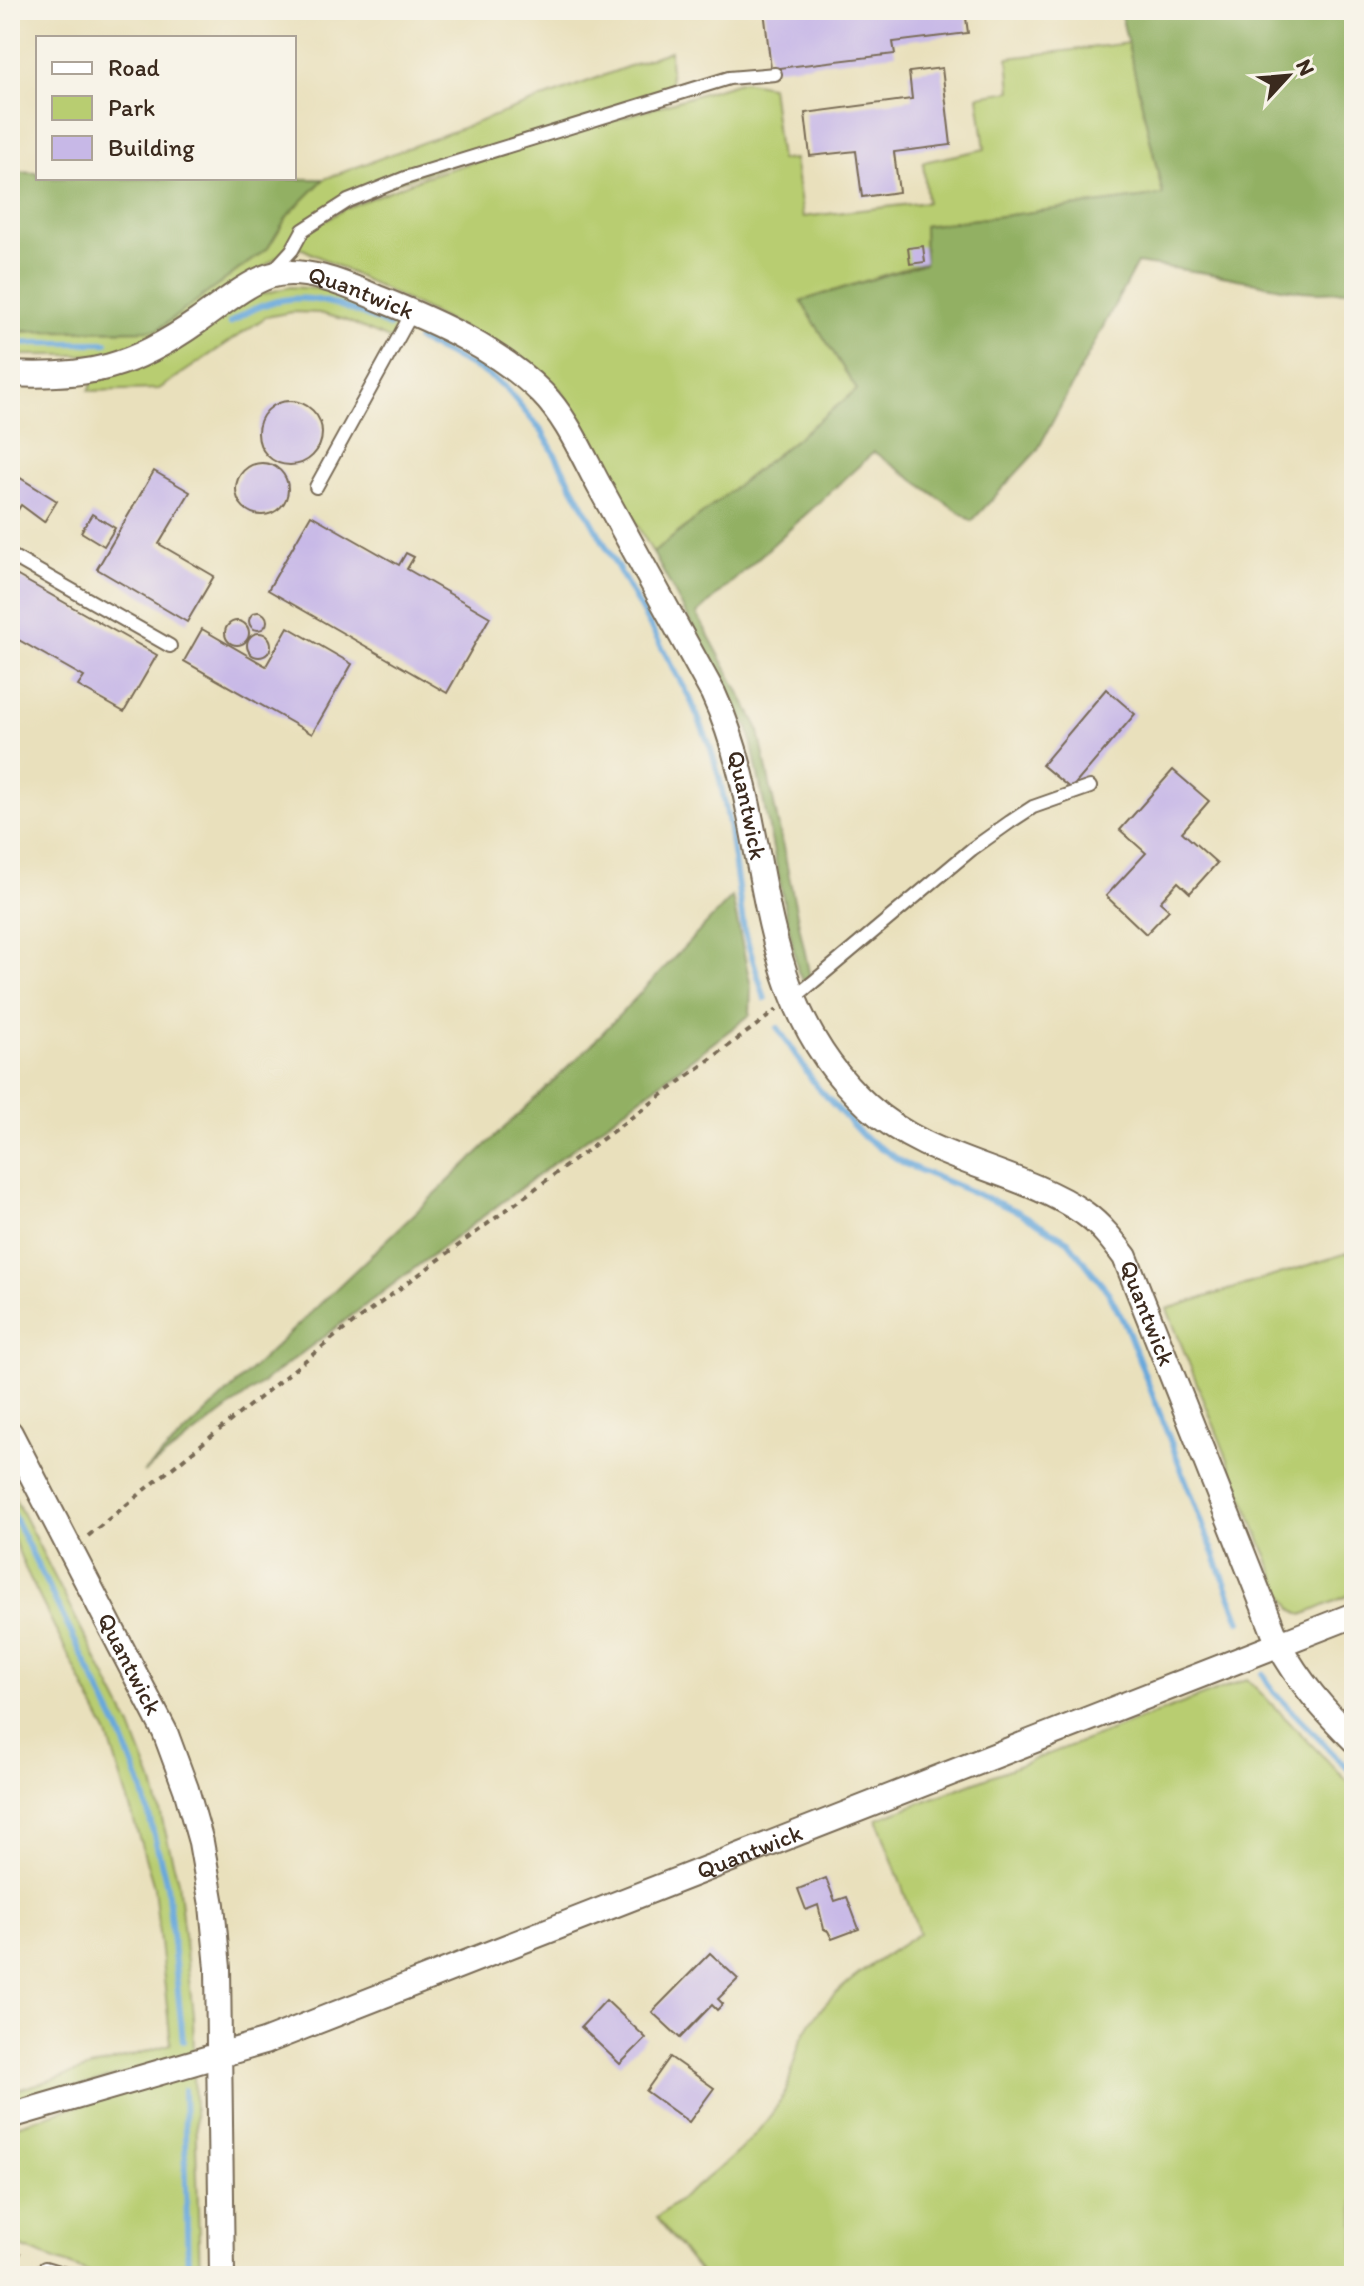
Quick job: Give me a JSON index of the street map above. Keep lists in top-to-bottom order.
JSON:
{
  "streets": {
    "street": ["Quantwick"]
  },
  "legend": ["Road", "Park", "Building"],
  "north": "top right"
}
